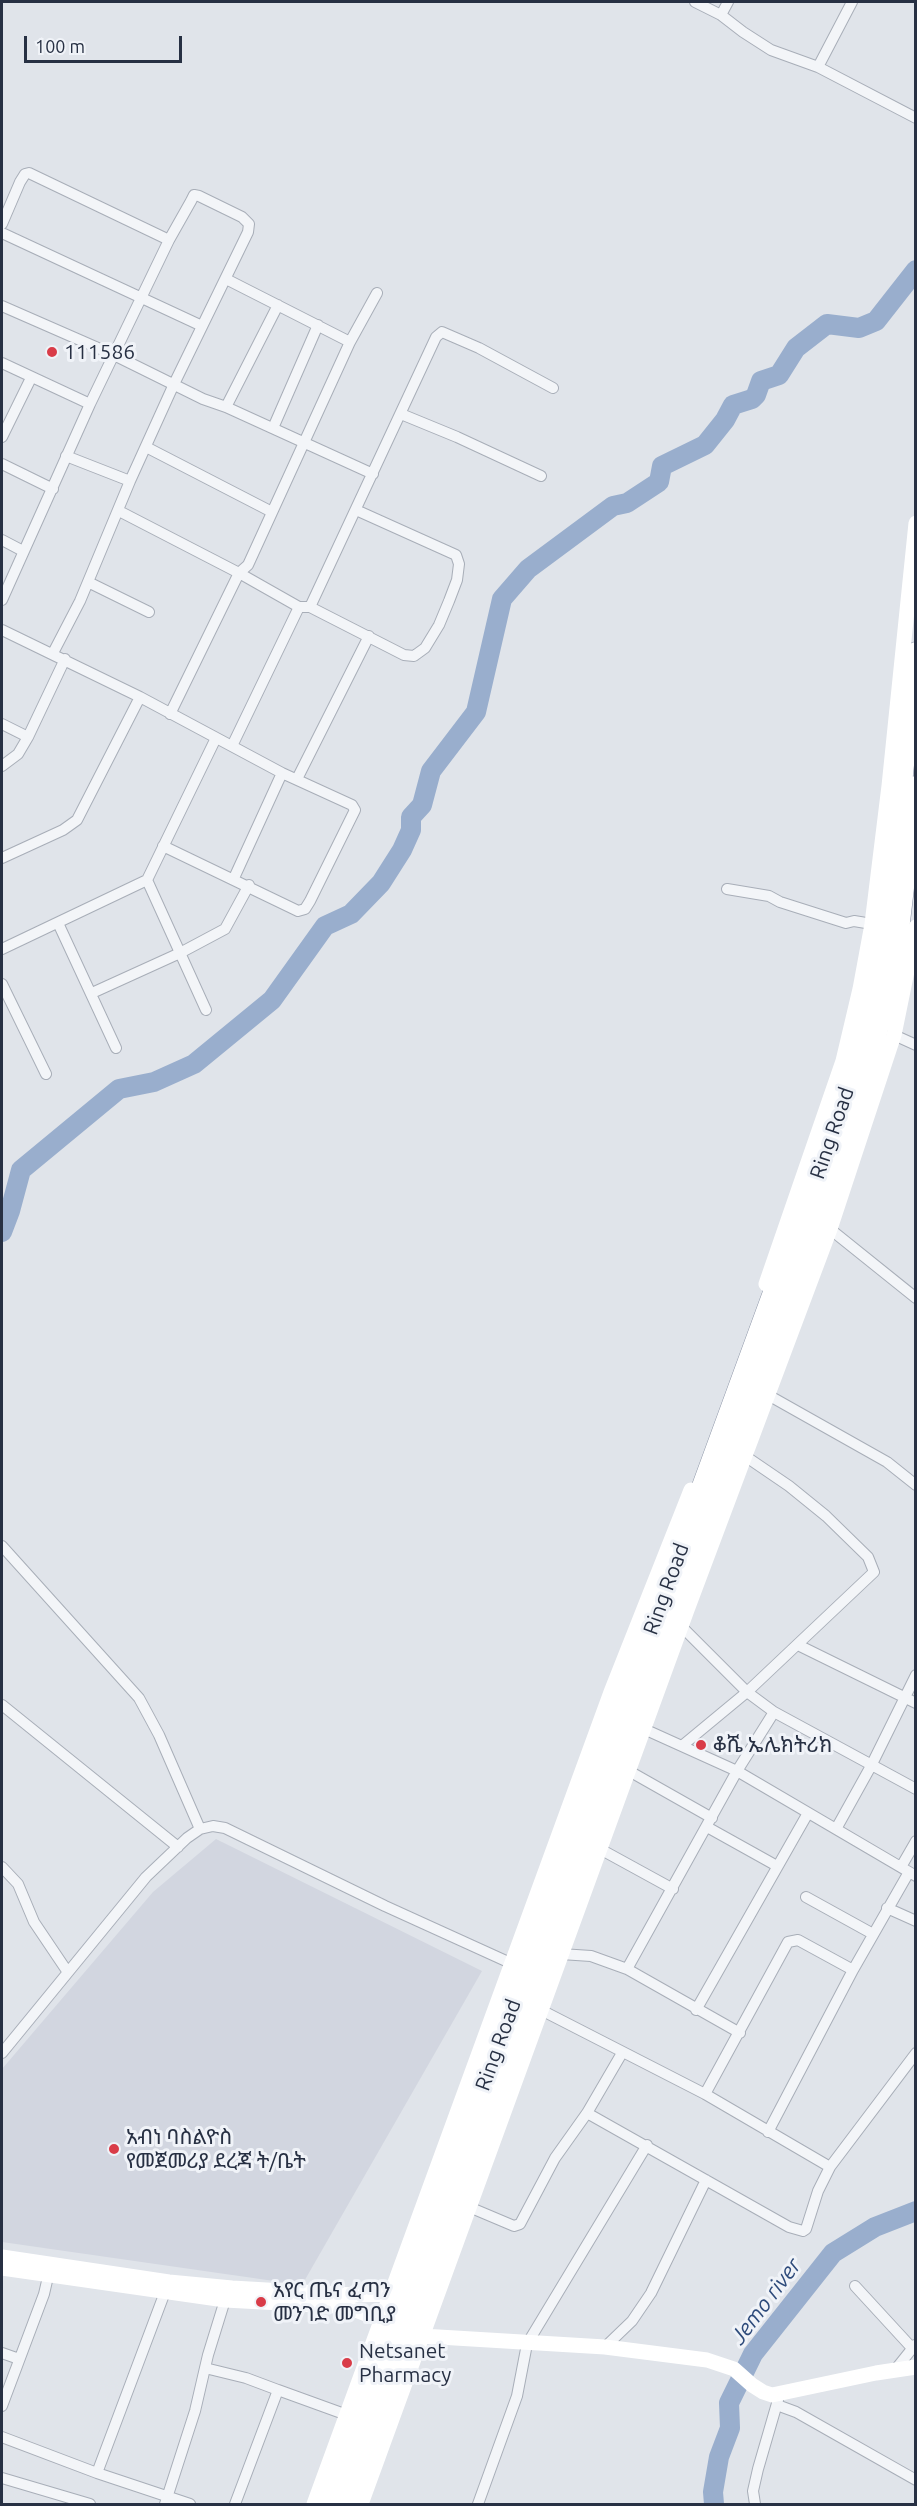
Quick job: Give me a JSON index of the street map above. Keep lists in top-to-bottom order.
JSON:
{
  "streets": {
    "highway": ["Ring Road"]
  },
  "water": ["Jemo river"],
  "places": [
    "111586",
    "ቆሼ ኤሌክትሪክ",
    "አብነ ባስልዮስ የመጀመሪያ ደረጃ ት/ቤት",
    "አየር ጤና ፈጣን መንገድ መግቢያ",
    "Netsanet Pharmacy"
  ],
  "scale_bar": "100 m"
}
